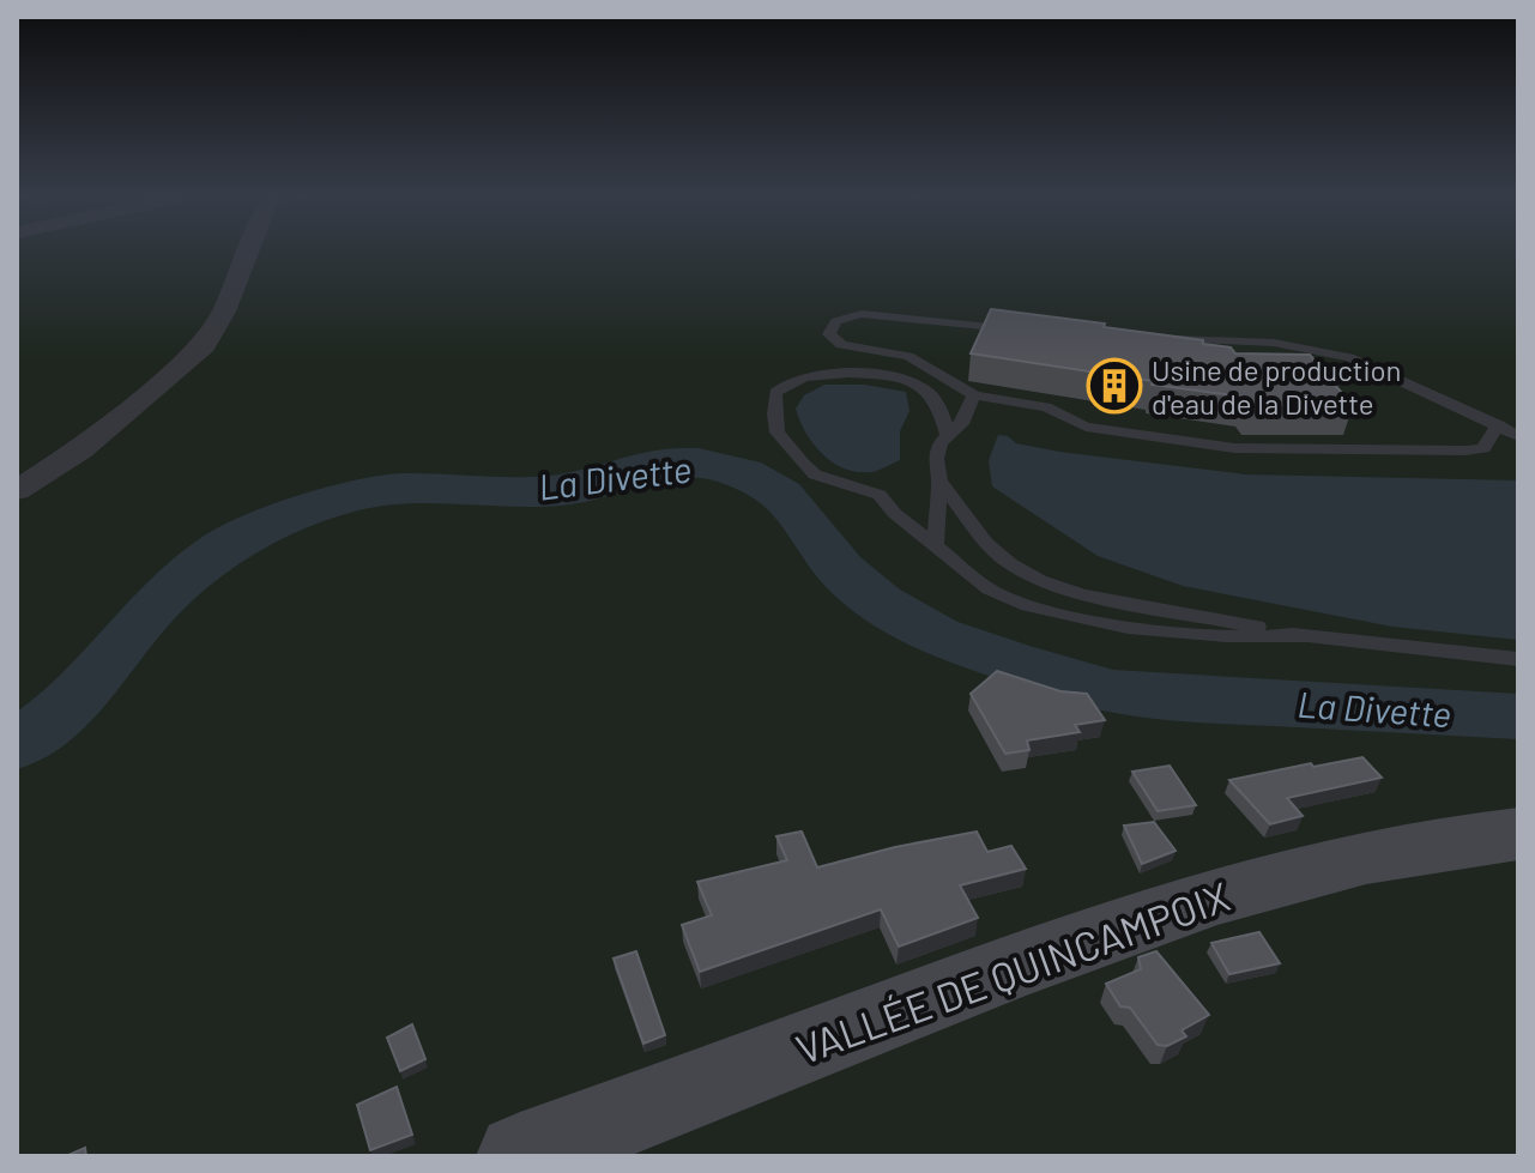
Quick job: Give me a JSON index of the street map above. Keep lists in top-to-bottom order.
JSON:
{
  "streets": {
    "main road": ["VALLÉE DE QUINCAMPOIX"]
  },
  "water": ["La Divette"],
  "places": {
    "building": ["Usine de production d'eau de la Divette"]
  }
}
